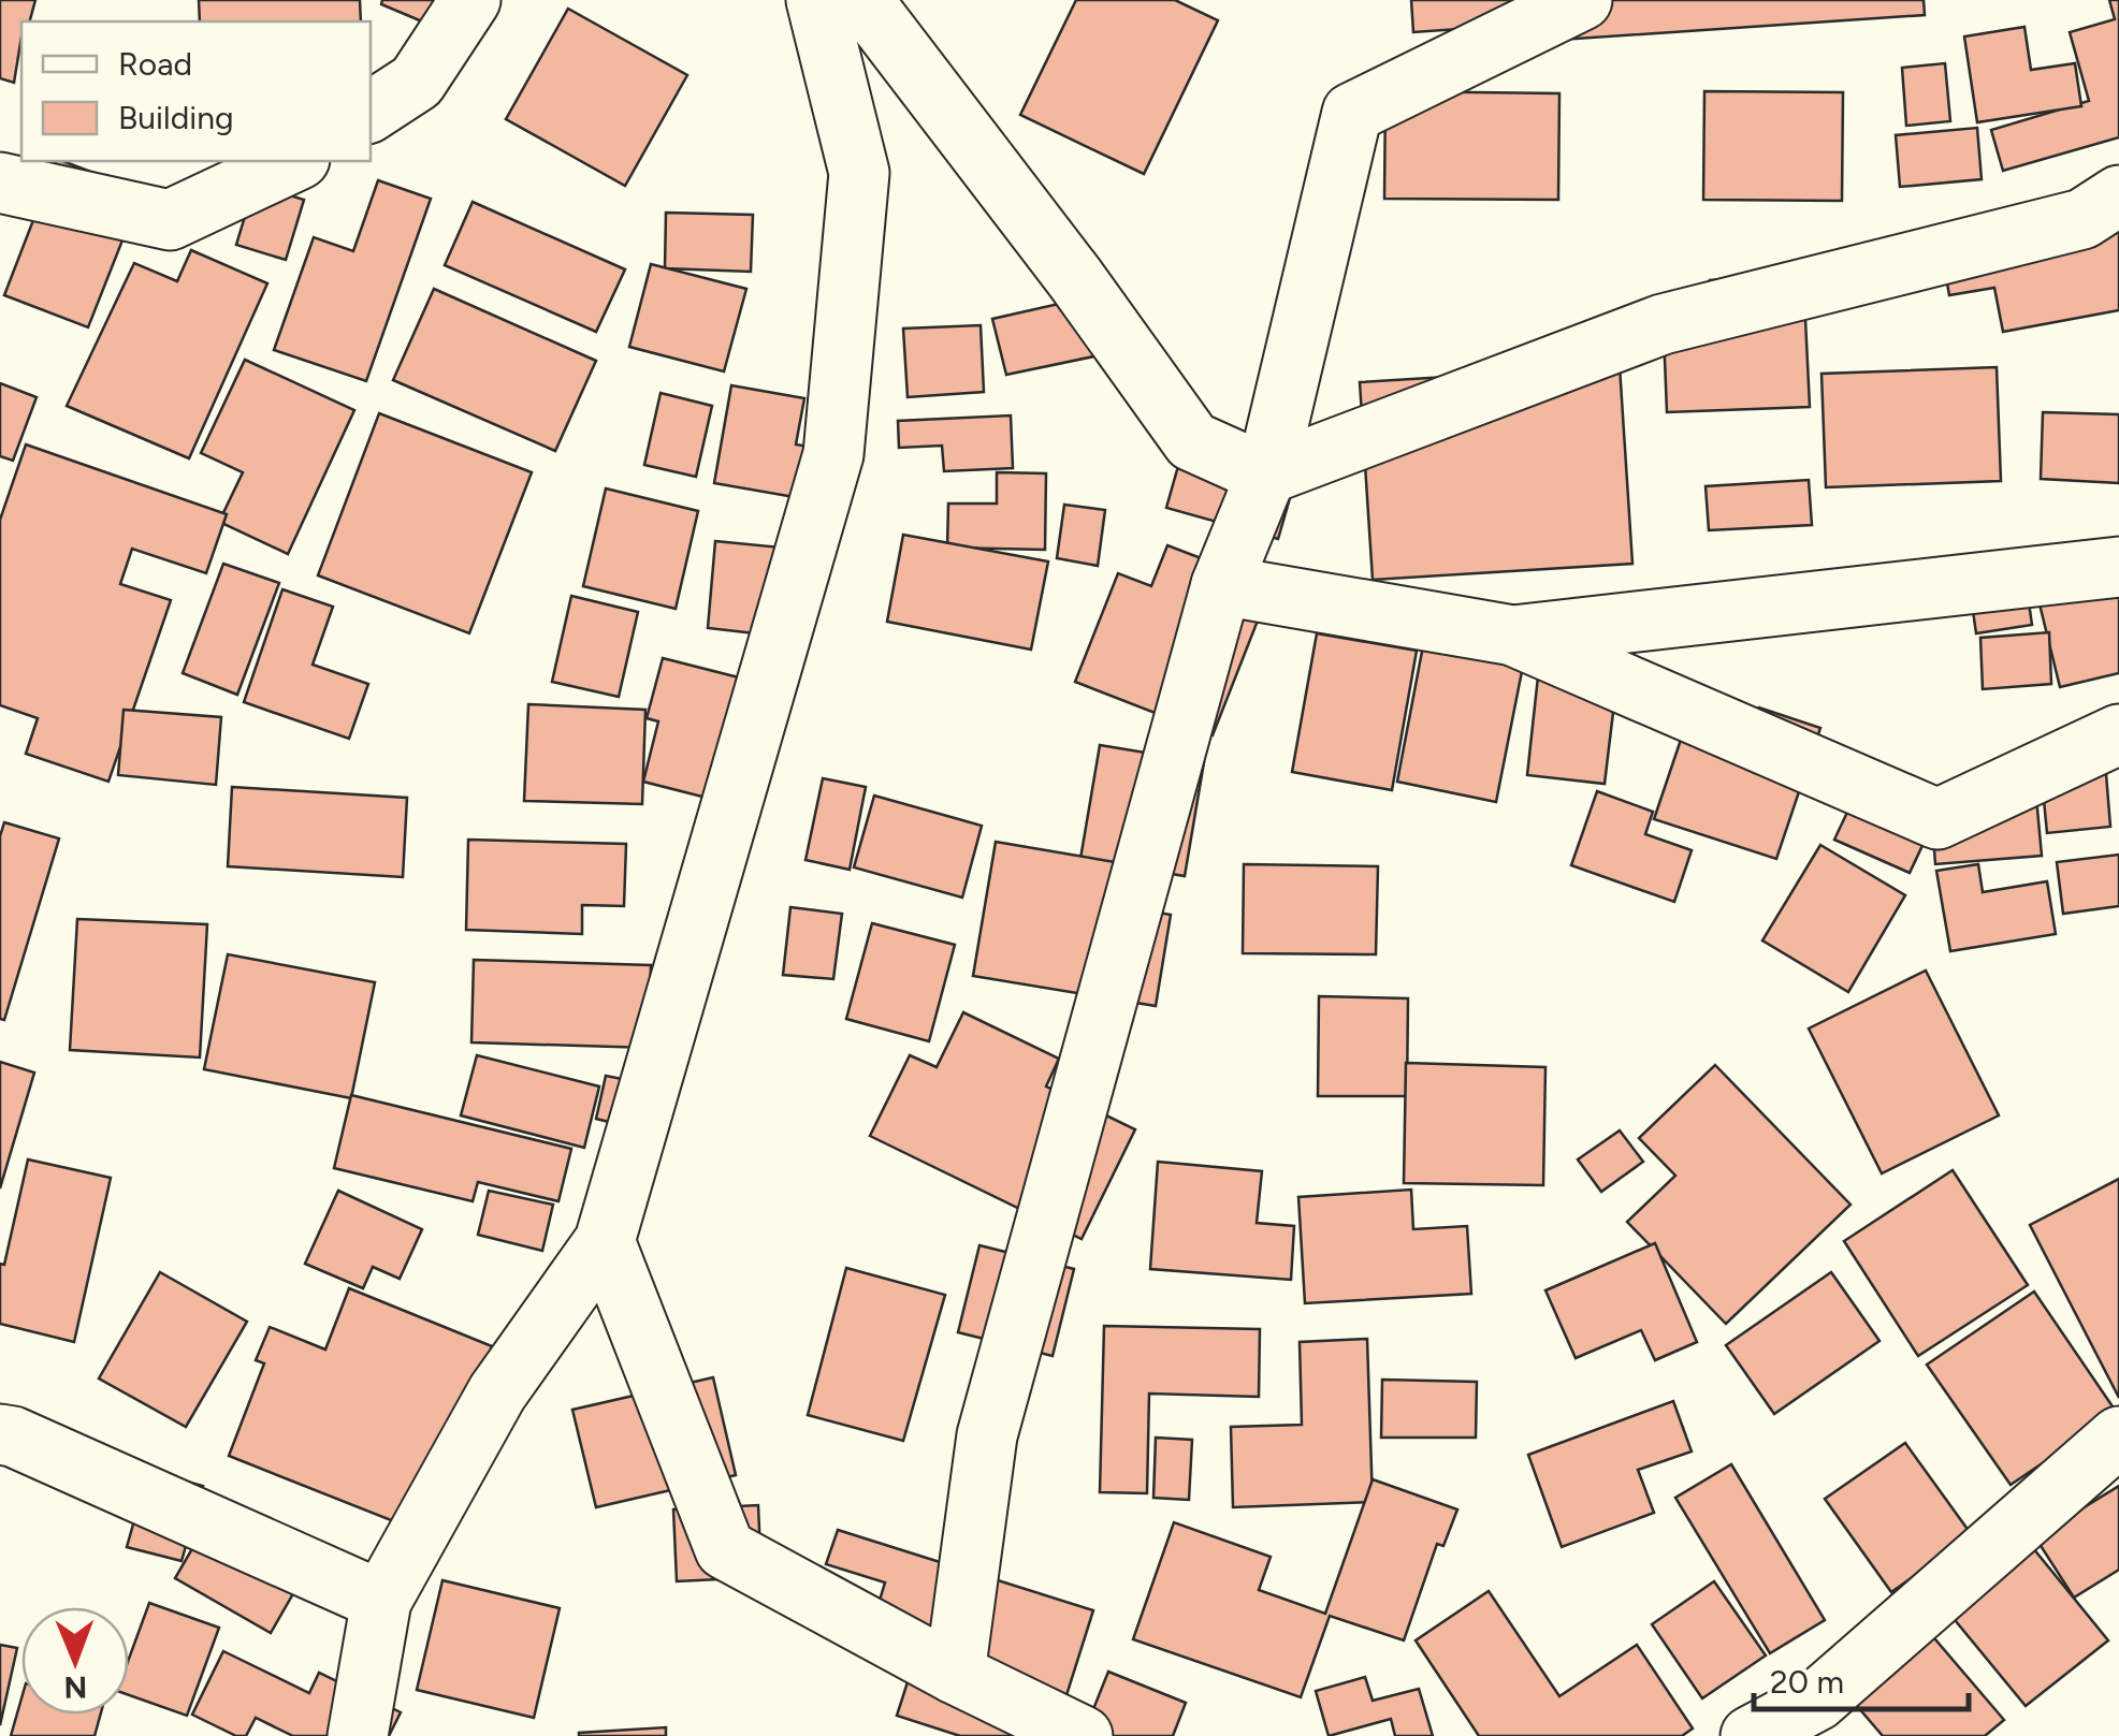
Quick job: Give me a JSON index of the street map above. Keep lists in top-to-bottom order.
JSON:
{
  "legend": ["Road", "Building"],
  "scale_bar": "20 m",
  "north": "bottom"
}
